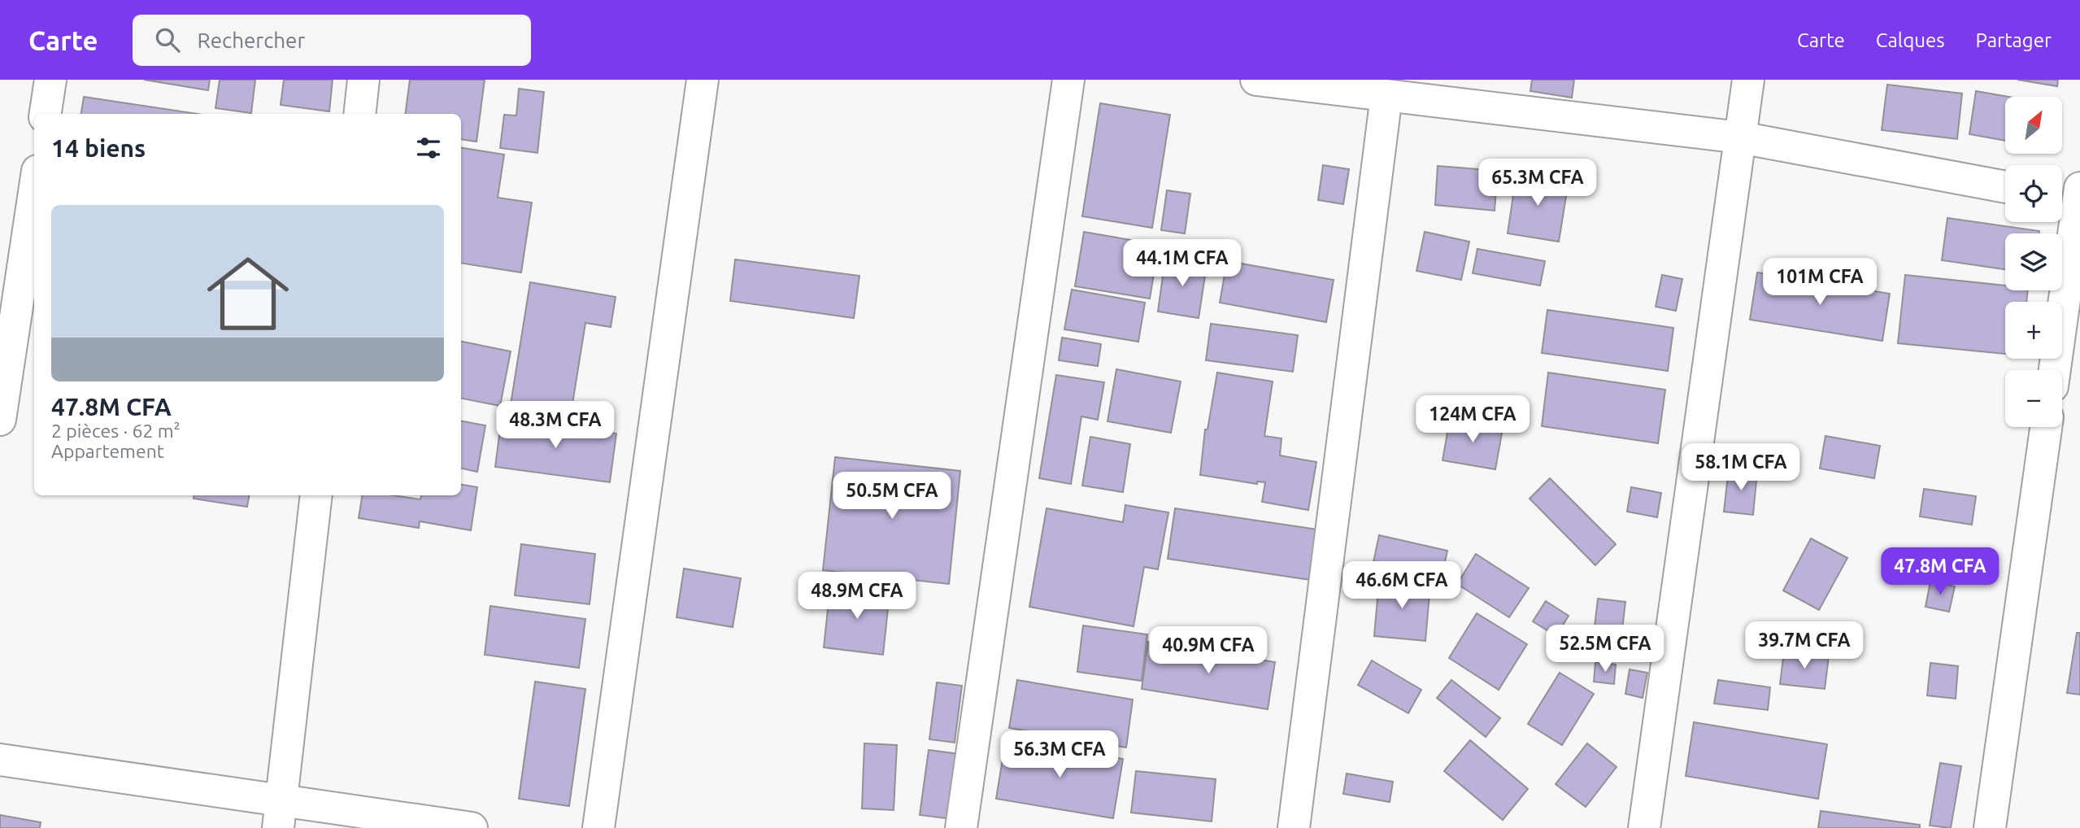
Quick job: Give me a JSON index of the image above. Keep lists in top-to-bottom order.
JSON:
{
  "north": "top right",
  "page": {
    "header": "Carte",
    "search": "Rechercher",
    "nav": ["Carte", "Calques", "Partager"],
    "map_buttons": ["+", "−"],
    "heading": "14 biens",
    "price": [
      "65.3M CFA",
      "44.1M CFA",
      "101M CFA",
      "124M CFA",
      "48.3M CFA",
      "58.1M CFA",
      "50.5M CFA",
      "47.8M CFA",
      "46.6M CFA",
      "48.9M CFA",
      "39.7M CFA",
      "52.5M CFA",
      "40.9M CFA",
      "56.3M CFA"
    ],
    "list": [
      {
        "name": "47.8M CFA",
        "note": "2 pièces · 62 m² · Appartement"
      }
    ]
  }
}
